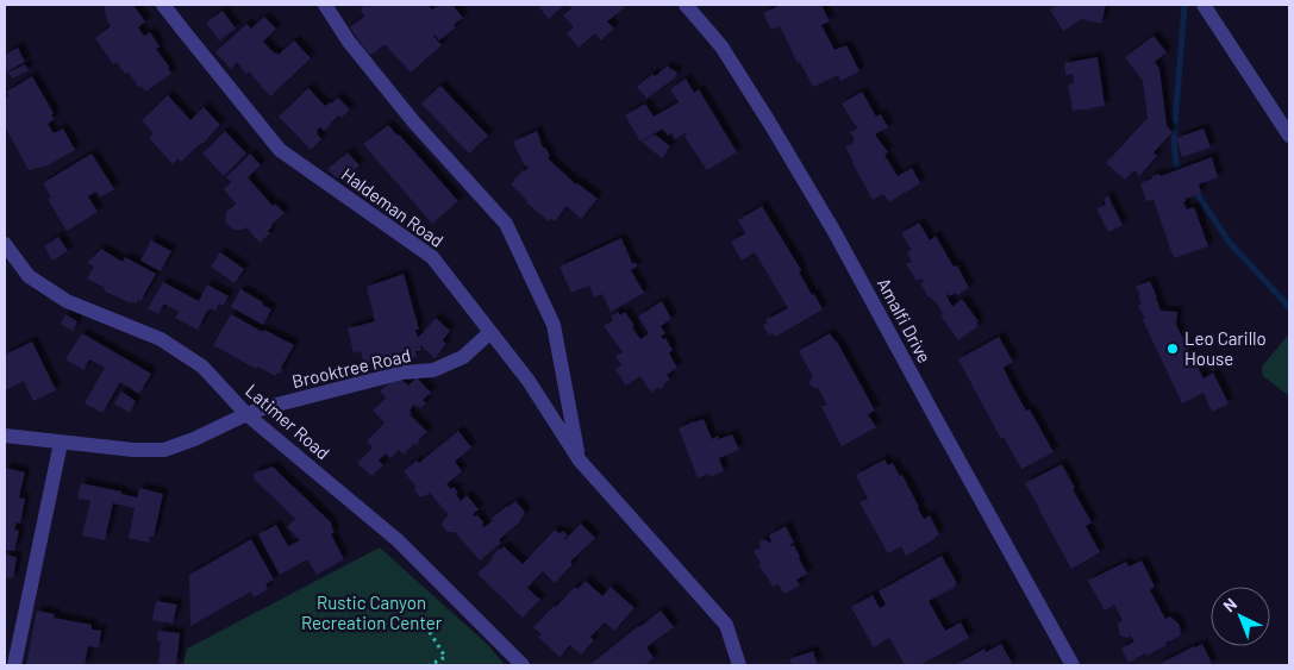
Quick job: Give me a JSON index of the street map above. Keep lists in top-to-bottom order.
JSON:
{
  "streets": {
    "street": [
      "Haldeman Road",
      "Amalfi Drive",
      "Brooktree Road",
      "Latimer Road"
    ]
  },
  "crossings": [
    ["Haldeman Road", "Brooktree Road"],
    ["Brooktree Road", "Latimer Road"]
  ],
  "parks": ["Rustic Canyon Recreation Center"],
  "places": ["Leo Carillo House"],
  "north": "top left"
}
